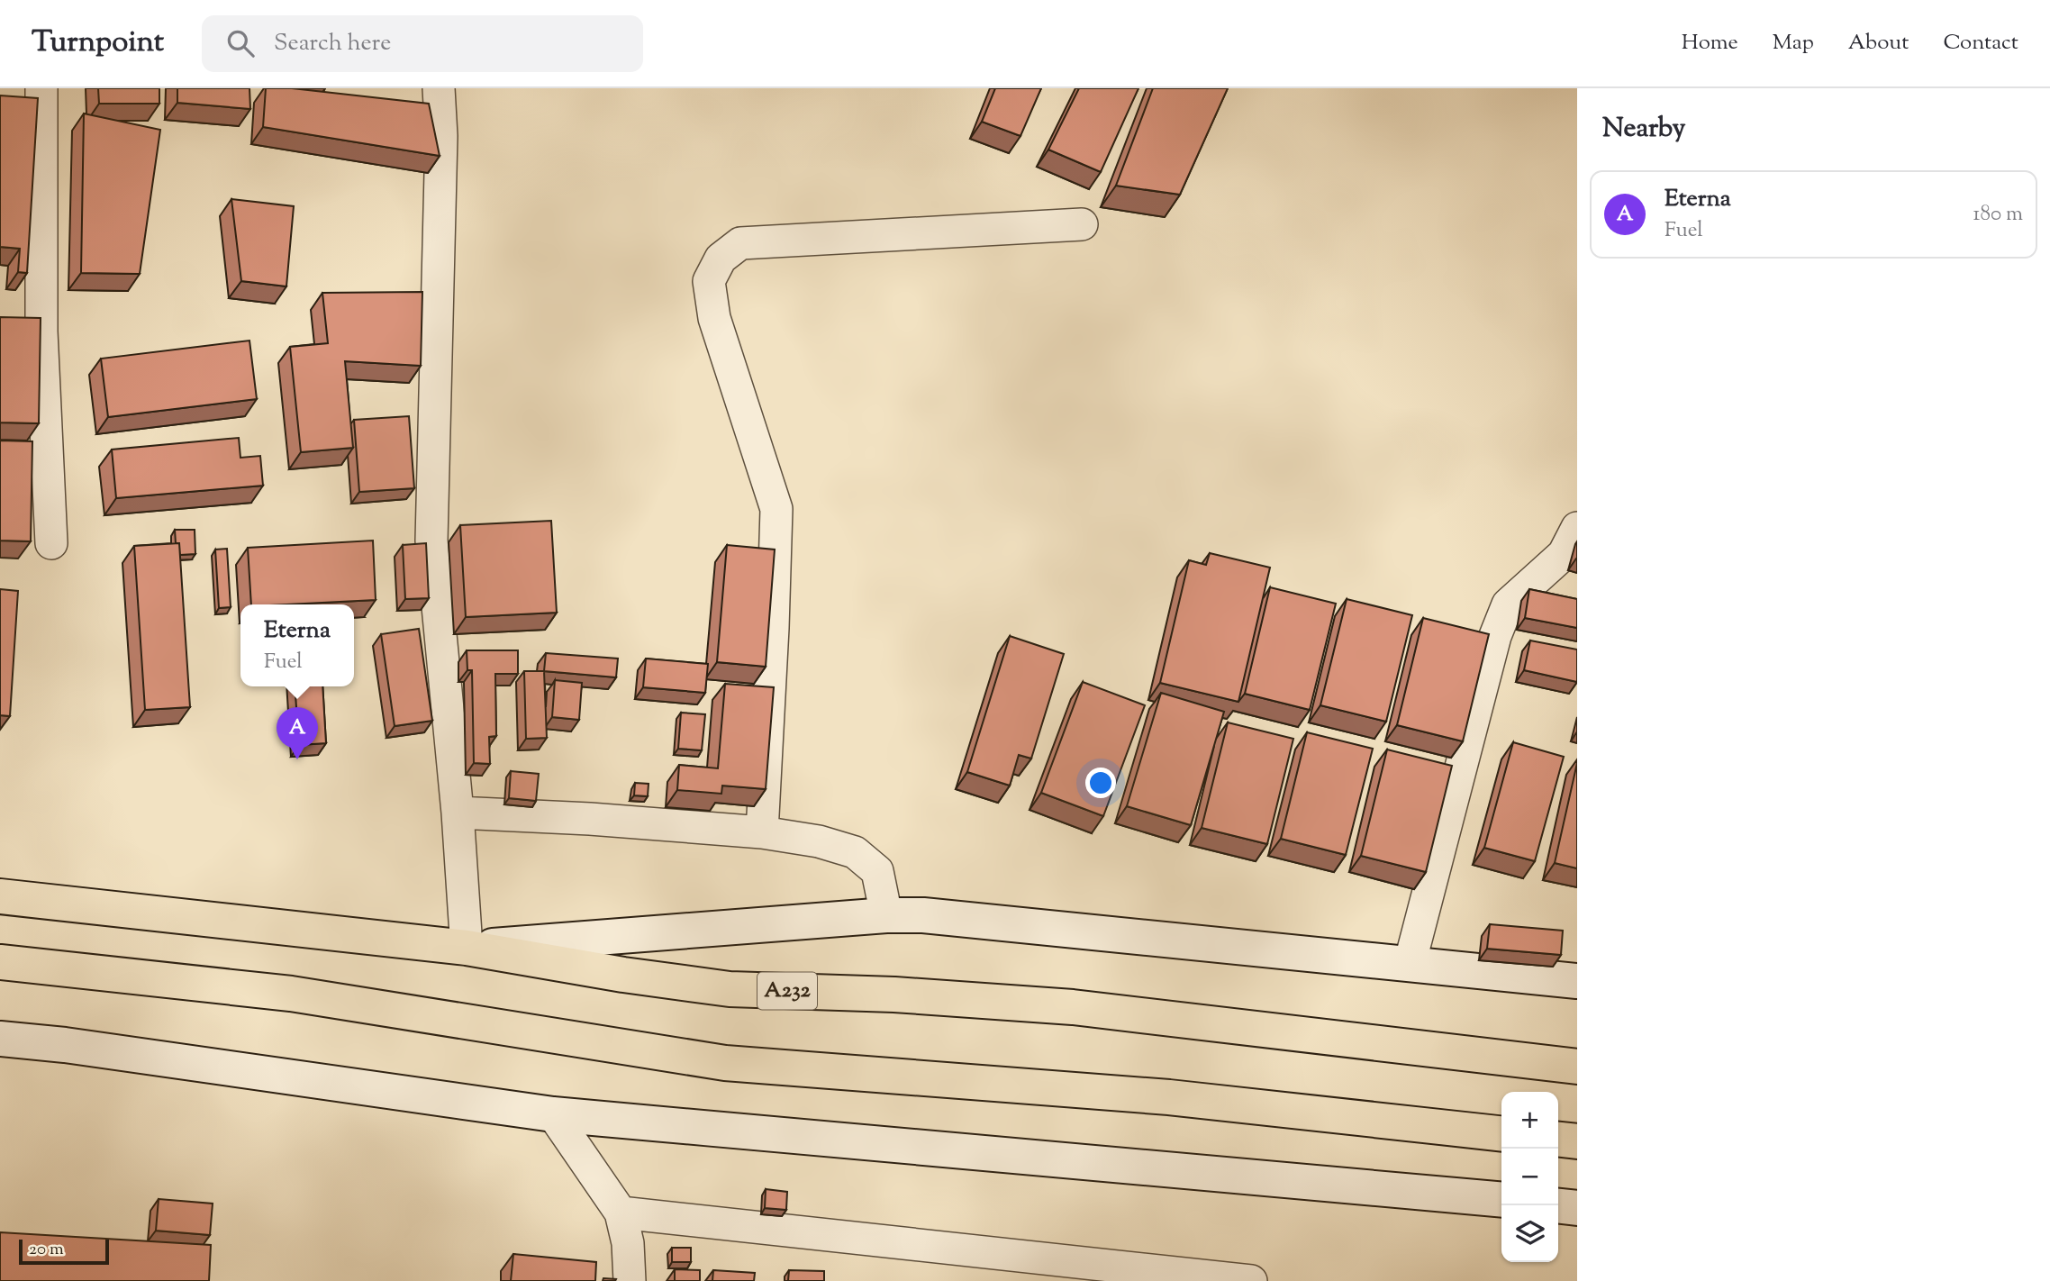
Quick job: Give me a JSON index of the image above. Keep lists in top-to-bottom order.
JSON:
{
  "streets": {
    "highway": ["A232"]
  },
  "scale_bar": "20 m",
  "page": {
    "header": "Turnpoint",
    "search": "Search here",
    "nav": [
      "Home",
      "Map",
      "About",
      "Contact"
    ],
    "heading": "Nearby",
    "list": [
      {
        "mark": "A",
        "name": "Eterna",
        "note": "Fuel",
        "value": "180 m"
      }
    ],
    "popup": ["Eterna", "Fuel"],
    "pins": "A",
    "map_buttons": ["+", "−"],
    "scale": "20 m"
  }
}
